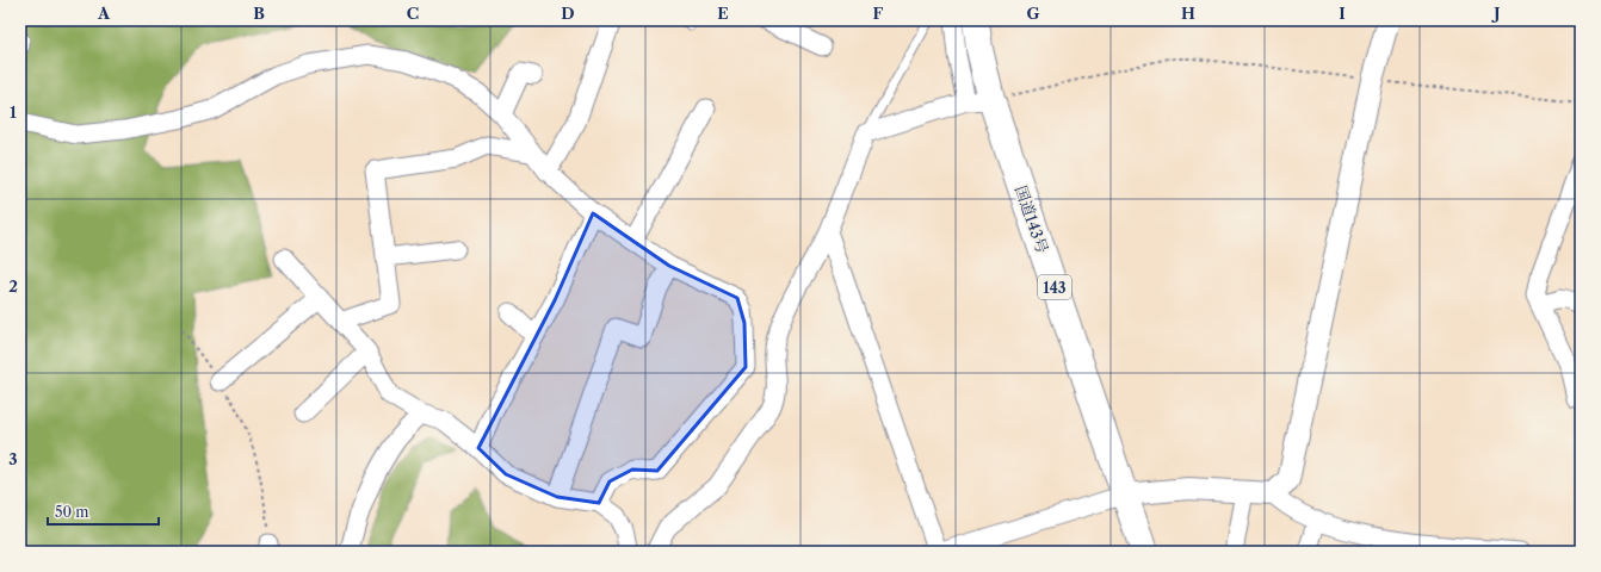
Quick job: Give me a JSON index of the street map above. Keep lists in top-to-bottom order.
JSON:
{
  "streets": {
    "highway": ["国道143号", "143"]
  },
  "scale_bar": "50 m",
  "grid": {
    "columns": [
      "A",
      "B",
      "C",
      "D",
      "E",
      "F",
      "G",
      "H",
      "I",
      "J"
    ],
    "rows": ["1", "2", "3"]
  }
}
